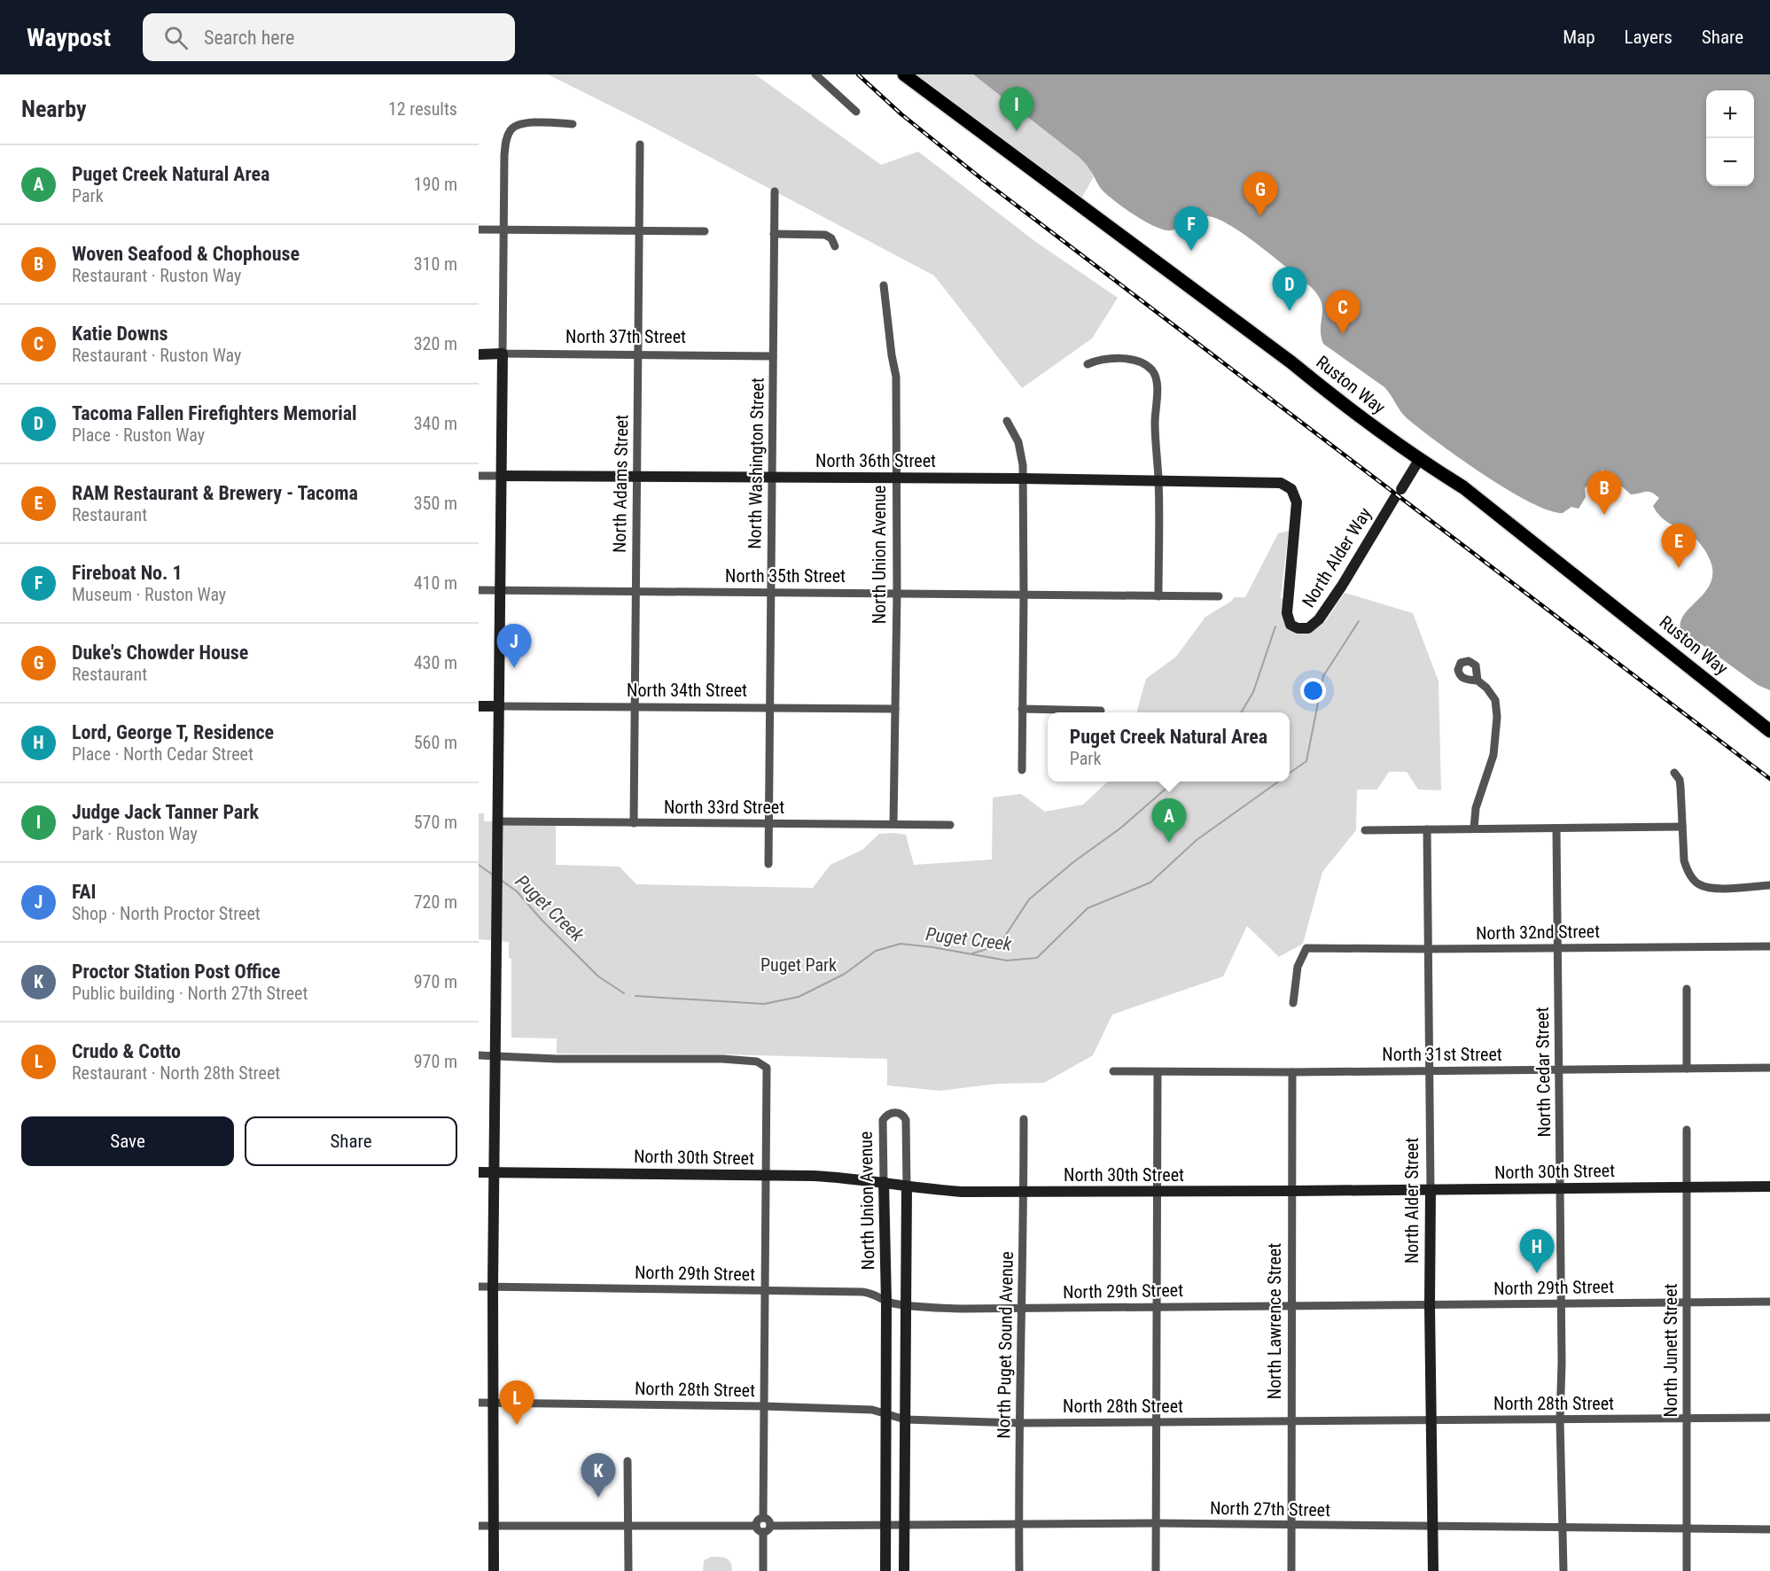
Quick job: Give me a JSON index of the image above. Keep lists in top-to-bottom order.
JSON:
{
  "streets": {
    "main road": ["Ruston Way"],
    "street": [
      "North 37th Street",
      "North 36th Street",
      "North Washington Street",
      "North Adams Street",
      "North Union Avenue",
      "North Alder Way",
      "North 35th Street",
      "North 34th Street",
      "North 33rd Street",
      "North 32nd Street",
      "North 31st Street",
      "North Cedar Street",
      "North 30th Street",
      "North Alder Street",
      "North 29th Street",
      "North Lawrence Street",
      "North Puget Sound Avenue",
      "North Junett Street",
      "North 28th Street",
      "North 27th Street"
    ]
  },
  "crossings": [
    ["North 37th Street", "North Washington Street"],
    ["North 37th Street", "North Adams Street"],
    ["Ruston Way", "North Alder Way"],
    ["North 36th Street", "North Washington Street"],
    ["North 36th Street", "North Adams Street"],
    ["North 36th Street", "North Union Avenue"],
    ["North 36th Street", "North Alder Way"],
    ["North Washington Street", "North 35th Street"],
    ["North Washington Street", "North 34th Street"],
    ["North Washington Street", "North 33rd Street"],
    ["North Adams Street", "North 35th Street"],
    ["North Adams Street", "North 34th Street"],
    ["North Adams Street", "North 33rd Street"],
    ["North Union Avenue", "North 35th Street"],
    ["North Union Avenue", "North 34th Street"],
    ["North Union Avenue", "North 33rd Street"],
    ["North Union Avenue", "North 30th Street"],
    ["North Union Avenue", "North 29th Street"],
    ["North Union Avenue", "North 28th Street"],
    ["North Union Avenue", "North 27th Street"],
    ["North 32nd Street", "North Cedar Street"],
    ["North 32nd Street", "North Alder Street"],
    ["North 31st Street", "North Cedar Street"],
    ["North 31st Street", "North Alder Street"],
    ["North 31st Street", "North Lawrence Street"],
    ["North Cedar Street", "North 30th Street"],
    ["North Cedar Street", "North 29th Street"],
    ["North Cedar Street", "North 28th Street"],
    ["North Cedar Street", "North 27th Street"],
    ["North 30th Street", "North Alder Street"],
    ["North 30th Street", "North Lawrence Street"],
    ["North 30th Street", "North Puget Sound Avenue"],
    ["North 30th Street", "North Junett Street"],
    ["North Alder Street", "North 29th Street"],
    ["North Alder Street", "North 28th Street"],
    ["North Alder Street", "North 27th Street"],
    ["North 29th Street", "North Lawrence Street"],
    ["North 29th Street", "North Puget Sound Avenue"],
    ["North 29th Street", "North Junett Street"],
    ["North Lawrence Street", "North 28th Street"],
    ["North Lawrence Street", "North 27th Street"],
    ["North Puget Sound Avenue", "North 28th Street"],
    ["North Puget Sound Avenue", "North 27th Street"],
    ["North Junett Street", "North 28th Street"],
    ["North Junett Street", "North 27th Street"]
  ],
  "water": ["Puget Creek"],
  "parks": ["Puget Park"],
  "page": {
    "header": "Waypost",
    "search": "Search here",
    "nav": ["Map", "Layers", "Share"],
    "heading": ["Nearby", "12 results"],
    "pins": [
      "I",
      "G",
      "F",
      "D",
      "C",
      "B",
      "E",
      "J",
      "A",
      "H",
      "L",
      "K"
    ],
    "map_buttons": ["+", "−"],
    "list": [
      {
        "mark": "A",
        "name": "Puget Creek Natural Area",
        "note": "Park",
        "value": "190 m"
      },
      {
        "mark": "B",
        "name": "Woven Seafood & Chophouse",
        "note": "Restaurant · Ruston Way",
        "value": "310 m"
      },
      {
        "mark": "C",
        "name": "Katie Downs",
        "note": "Restaurant · Ruston Way",
        "value": "320 m"
      },
      {
        "mark": "D",
        "name": "Tacoma Fallen Firefighters Memorial",
        "note": "Place · Ruston Way",
        "value": "340 m"
      },
      {
        "mark": "E",
        "name": "RAM Restaurant & Brewery - Tacoma",
        "note": "Restaurant",
        "value": "350 m"
      },
      {
        "mark": "F",
        "name": "Fireboat No. 1",
        "note": "Museum · Ruston Way",
        "value": "410 m"
      },
      {
        "mark": "G",
        "name": "Duke's Chowder House",
        "note": "Restaurant",
        "value": "430 m"
      },
      {
        "mark": "H",
        "name": "Lord, George T, Residence",
        "note": "Place · North Cedar Street",
        "value": "560 m"
      },
      {
        "mark": "I",
        "name": "Judge Jack Tanner Park",
        "note": "Park · Ruston Way",
        "value": "570 m"
      },
      {
        "mark": "J",
        "name": "FAI",
        "note": "Shop · North Proctor Street",
        "value": "720 m"
      },
      {
        "mark": "K",
        "name": "Proctor Station Post Office",
        "note": "Public building · North 27th Street",
        "value": "970 m"
      },
      {
        "mark": "L",
        "name": "Crudo & Cotto",
        "note": "Restaurant · North 28th Street",
        "value": "970 m"
      }
    ],
    "popup": ["Puget Creek Natural Area", "Park"],
    "buttons": ["Save", "Share"]
  }
}
